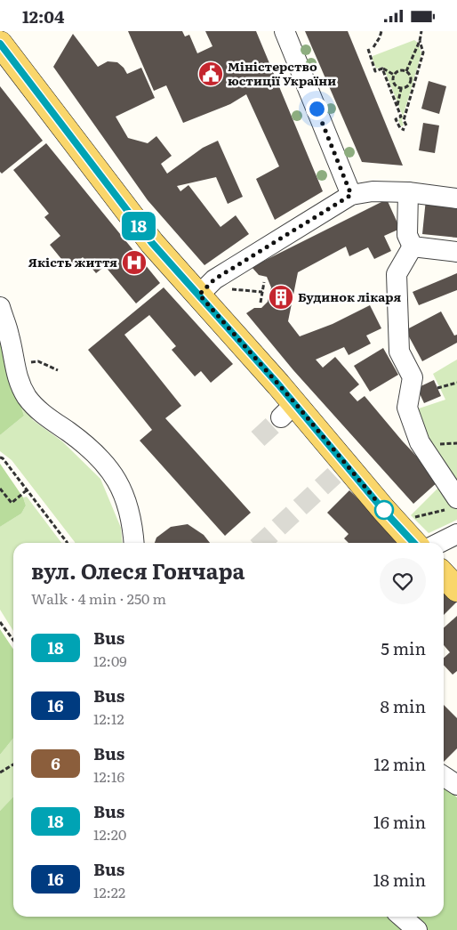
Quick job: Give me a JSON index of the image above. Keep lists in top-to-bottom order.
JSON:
{
  "places": {
    "public building": ["Міністерство юстиції України"],
    "hospital": ["Якість життя"],
    "building": ["Будинок лікаря"]
  },
  "lines": ["bus line 18"],
  "page": {
    "status": "12:04",
    "on_map": "18",
    "heading": ["вул. Олеся Гончара", "Walk · 4 min · 250 m"],
    "list": [
      {
        "mark": "18",
        "name": "Bus",
        "note": "12:09",
        "value": "5 min"
      },
      {
        "mark": "16",
        "name": "Bus",
        "note": "12:12",
        "value": "8 min"
      },
      {
        "mark": "6",
        "name": "Bus",
        "note": "12:16",
        "value": "12 min"
      },
      {
        "mark": "18",
        "name": "Bus",
        "note": "12:20",
        "value": "16 min"
      },
      {
        "mark": "16",
        "name": "Bus",
        "note": "12:22",
        "value": "18 min"
      }
    ]
  }
}
